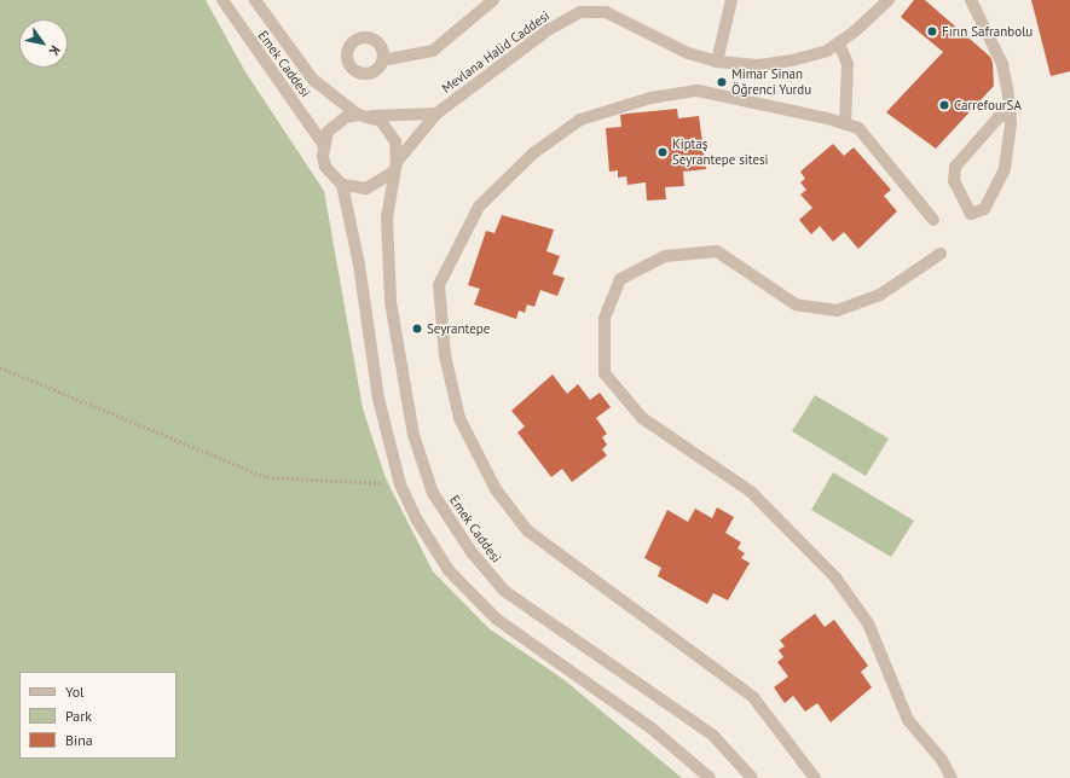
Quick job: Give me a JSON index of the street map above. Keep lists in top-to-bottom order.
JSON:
{
  "streets": {
    "street": ["Mevlana Halid Caddesi", "Emek Caddesi"]
  },
  "crossings": [
    ["Mevlana Halid Caddesi", "Emek Caddesi"]
  ],
  "places": [
    "Fırın Safranbolu",
    "Mimar Sinan Öğrenci Yurdu",
    "CarrefourSA",
    "Kiptaş Seyrantepe sitesi",
    "Seyrantepe"
  ],
  "legend": ["Yol", "Park", "Bina"],
  "north": "bottom right"
}
